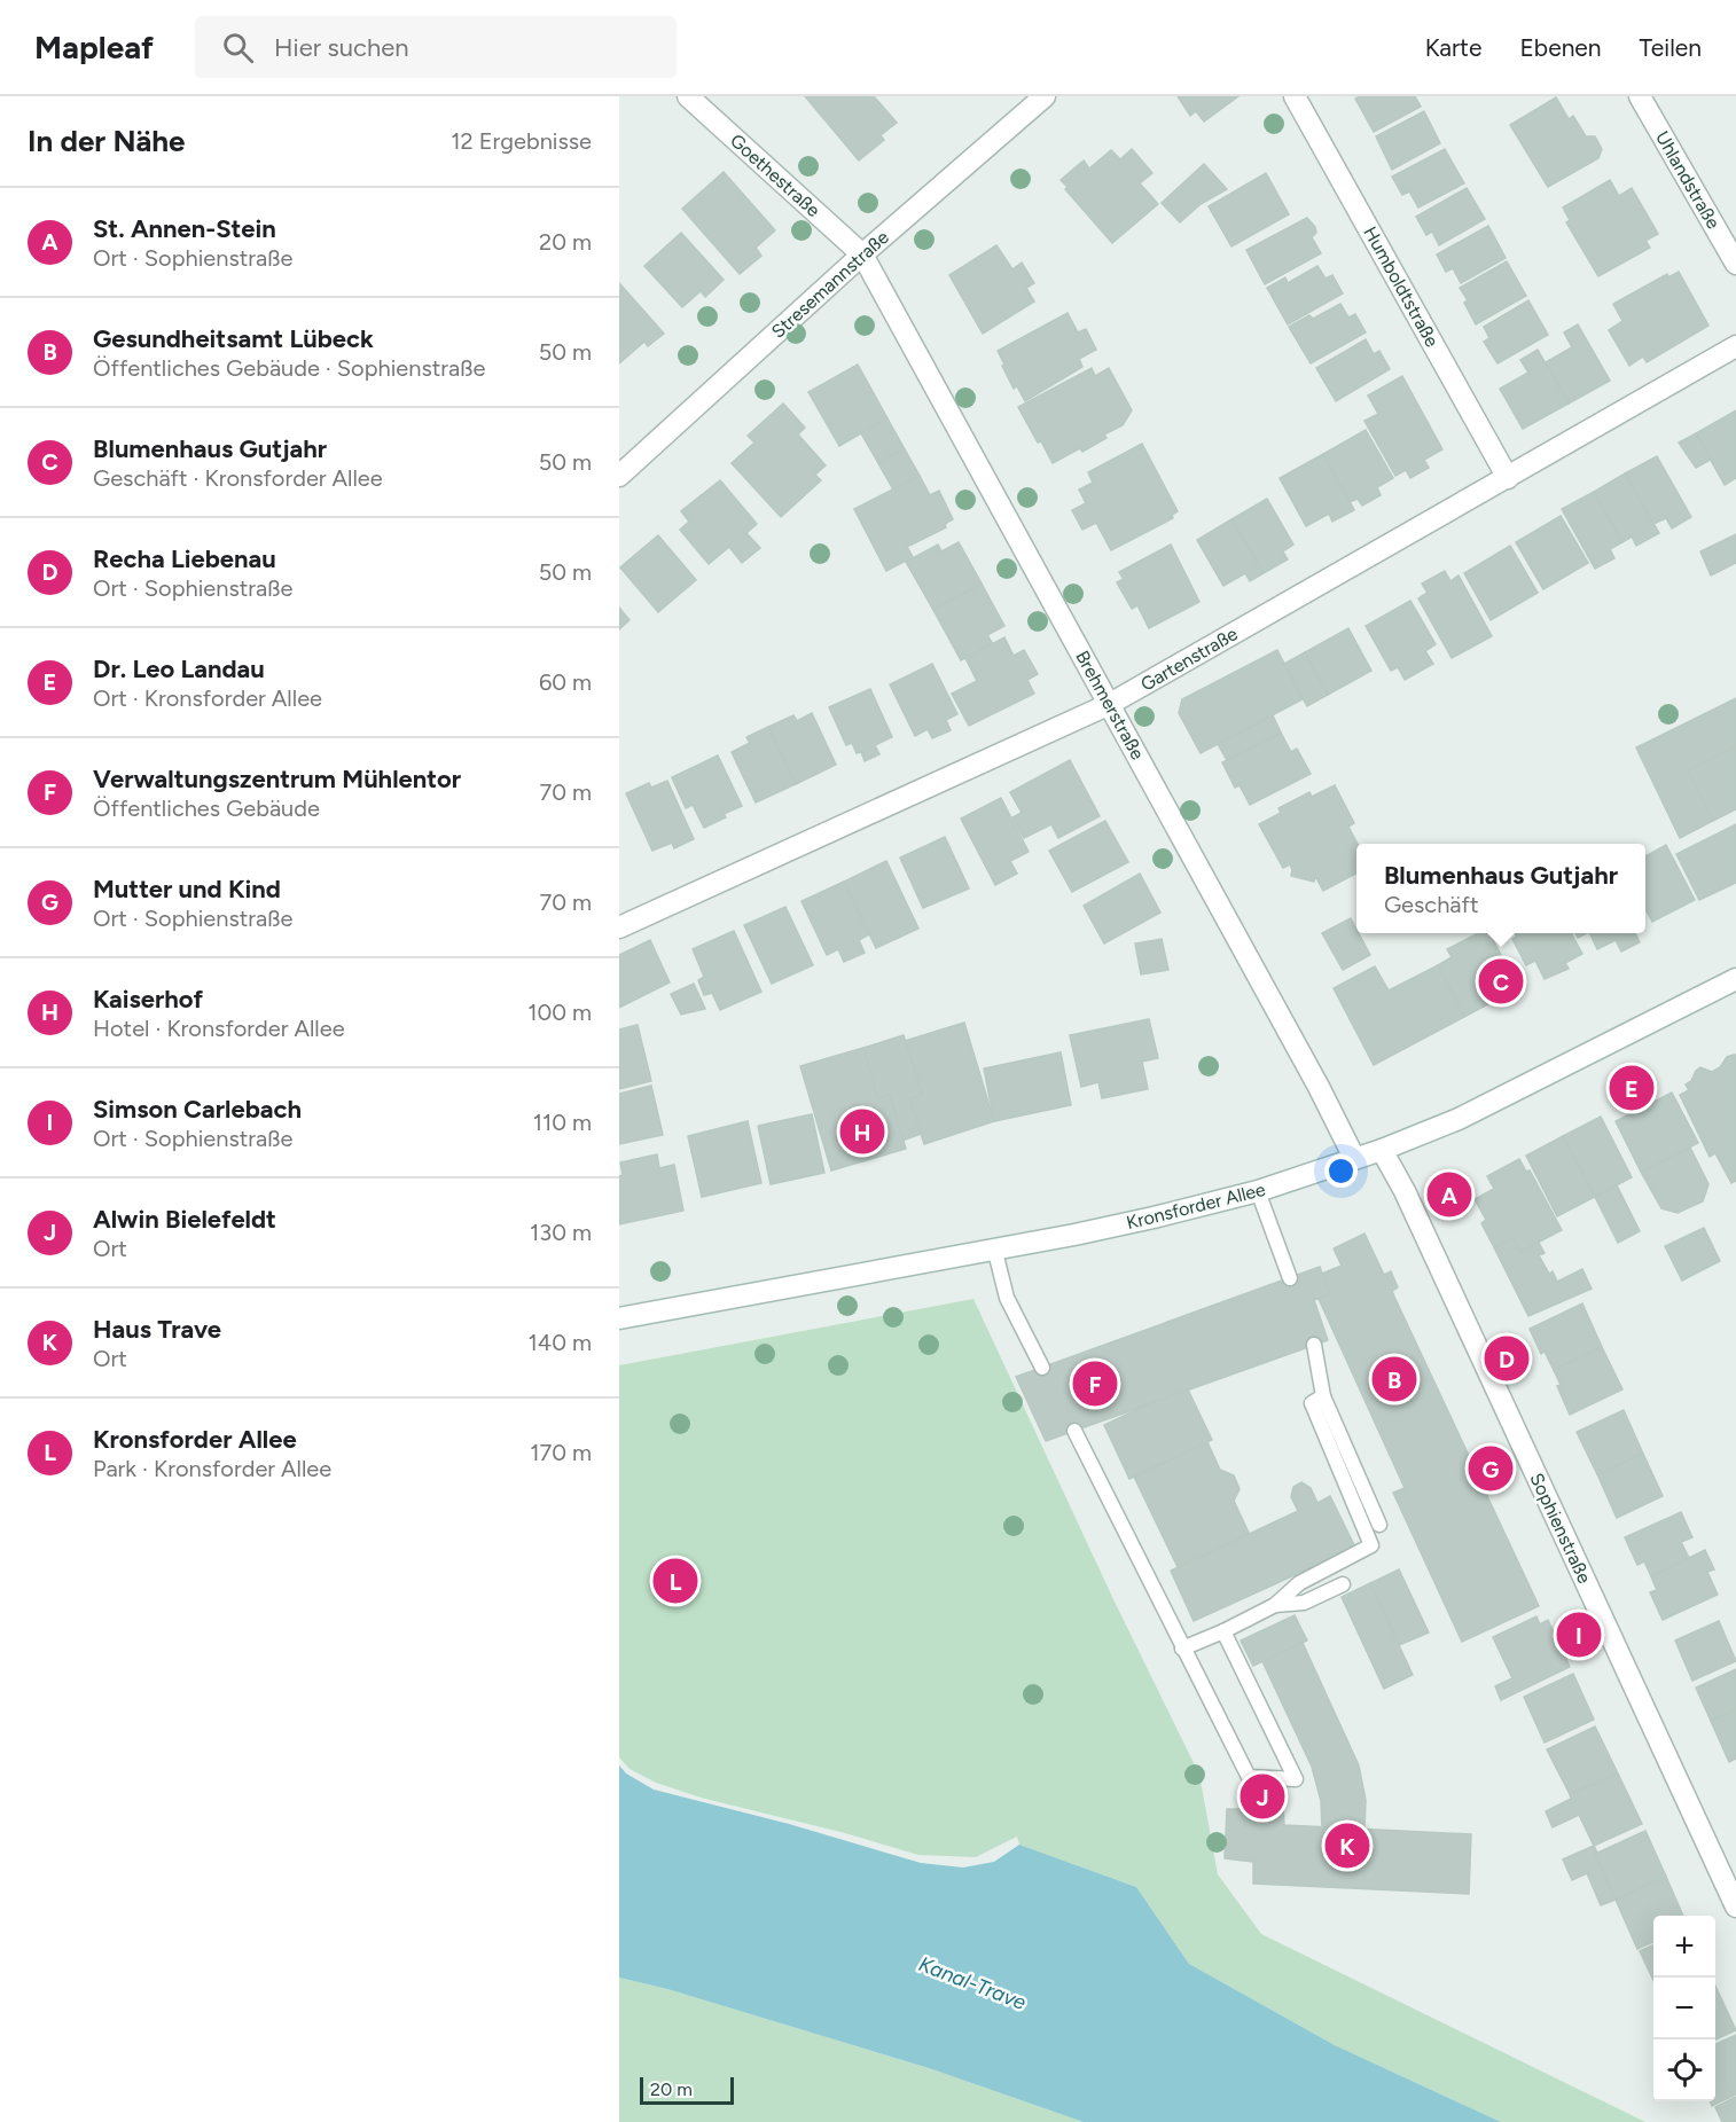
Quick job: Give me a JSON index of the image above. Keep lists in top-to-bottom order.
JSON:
{
  "streets": {
    "street": [
      "Goethestraße",
      "Uhlandstraße",
      "Stresemannstraße",
      "Humboldtstraße",
      "Gartenstraße",
      "Brehmerstraße",
      "Kronsforder Allee",
      "Sophienstraße"
    ]
  },
  "crossings": [
    ["Goethestraße", "Stresemannstraße"],
    ["Goethestraße", "Brehmerstraße"],
    ["Stresemannstraße", "Brehmerstraße"],
    ["Humboldtstraße", "Gartenstraße"],
    ["Gartenstraße", "Brehmerstraße"],
    ["Brehmerstraße", "Kronsforder Allee"],
    ["Kronsforder Allee", "Sophienstraße"]
  ],
  "water": ["Kanal-Trave"],
  "scale_bar": "20 m",
  "page": {
    "header": "Mapleaf",
    "search": "Hier suchen",
    "nav": ["Karte", "Ebenen", "Teilen"],
    "heading": ["In der Nähe", "12 Ergebnisse"],
    "list": [
      {
        "mark": "A",
        "name": "St. Annen-Stein",
        "note": "Ort · Sophienstraße",
        "value": "20 m"
      },
      {
        "mark": "B",
        "name": "Gesundheitsamt Lübeck",
        "note": "Öffentliches Gebäude · Sophienstraße",
        "value": "50 m"
      },
      {
        "mark": "C",
        "name": "Blumenhaus Gutjahr",
        "note": "Geschäft · Kronsforder Allee",
        "value": "50 m"
      },
      {
        "mark": "D",
        "name": "Recha Liebenau",
        "note": "Ort · Sophienstraße",
        "value": "50 m"
      },
      {
        "mark": "E",
        "name": "Dr. Leo Landau",
        "note": "Ort · Kronsforder Allee",
        "value": "60 m"
      },
      {
        "mark": "F",
        "name": "Verwaltungszentrum Mühlentor",
        "note": "Öffentliches Gebäude",
        "value": "70 m"
      },
      {
        "mark": "G",
        "name": "Mutter und Kind",
        "note": "Ort · Sophienstraße",
        "value": "70 m"
      },
      {
        "mark": "H",
        "name": "Kaiserhof",
        "note": "Hotel · Kronsforder Allee",
        "value": "100 m"
      },
      {
        "mark": "I",
        "name": "Simson Carlebach",
        "note": "Ort · Sophienstraße",
        "value": "110 m"
      },
      {
        "mark": "J",
        "name": "Alwin Bielefeldt",
        "note": "Ort",
        "value": "130 m"
      },
      {
        "mark": "K",
        "name": "Haus Trave",
        "note": "Ort",
        "value": "140 m"
      },
      {
        "mark": "L",
        "name": "Kronsforder Allee",
        "note": "Park · Kronsforder Allee",
        "value": "170 m"
      }
    ],
    "popup": ["Blumenhaus Gutjahr", "Geschäft"],
    "pins": [
      "C",
      "E",
      "H",
      "A",
      "D",
      "B",
      "F",
      "G",
      "L",
      "I",
      "J",
      "K"
    ],
    "map_buttons": ["+", "−"],
    "scale": "20 m"
  }
}
